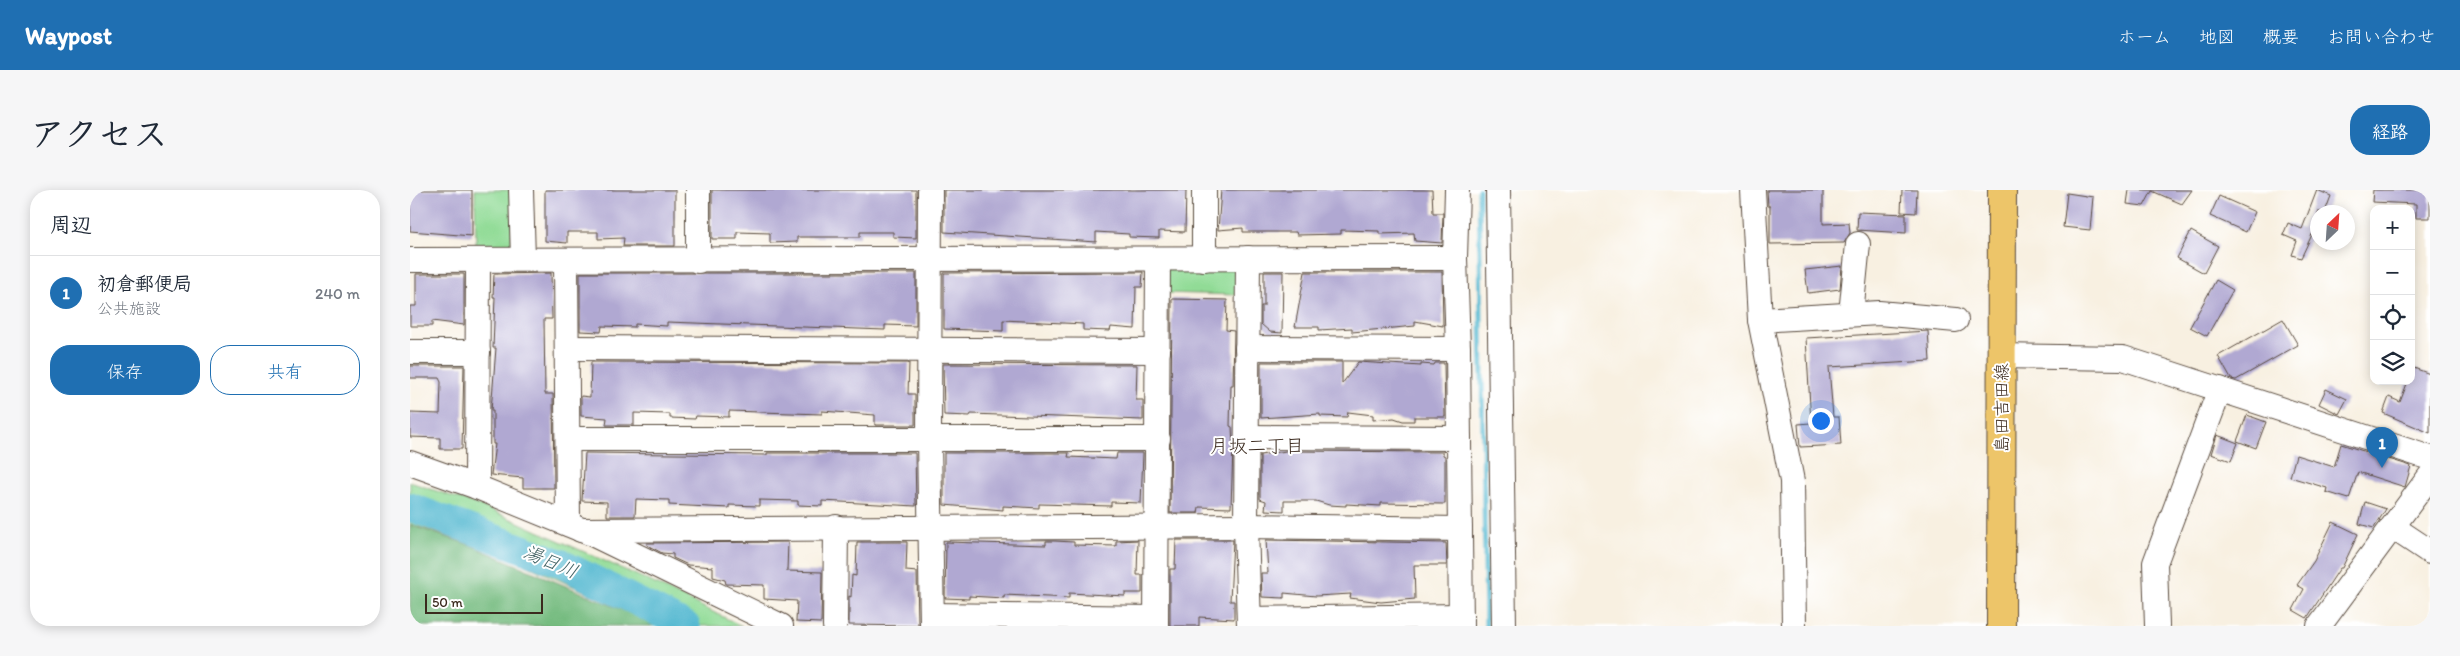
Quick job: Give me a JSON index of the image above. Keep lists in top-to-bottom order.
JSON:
{
  "streets": {
    "main road": ["島田吉田線"]
  },
  "districts": ["月坂二丁目"],
  "water": ["湯日川"],
  "scale_bar": "50 m",
  "north": "top right",
  "page": {
    "header": "Waypost",
    "nav": [
      "ホーム",
      "地図",
      "概要",
      "お問い合わせ"
    ],
    "title": "アクセス",
    "buttons": [
      "経路",
      ["保存", "共有"]
    ],
    "heading": "周辺",
    "map_buttons": ["+", "−"],
    "list": [
      {
        "mark": "1",
        "name": "初倉郵便局",
        "note": "公共施設",
        "value": "240 m"
      }
    ],
    "pins": "1",
    "scale": "50 m"
  }
}
